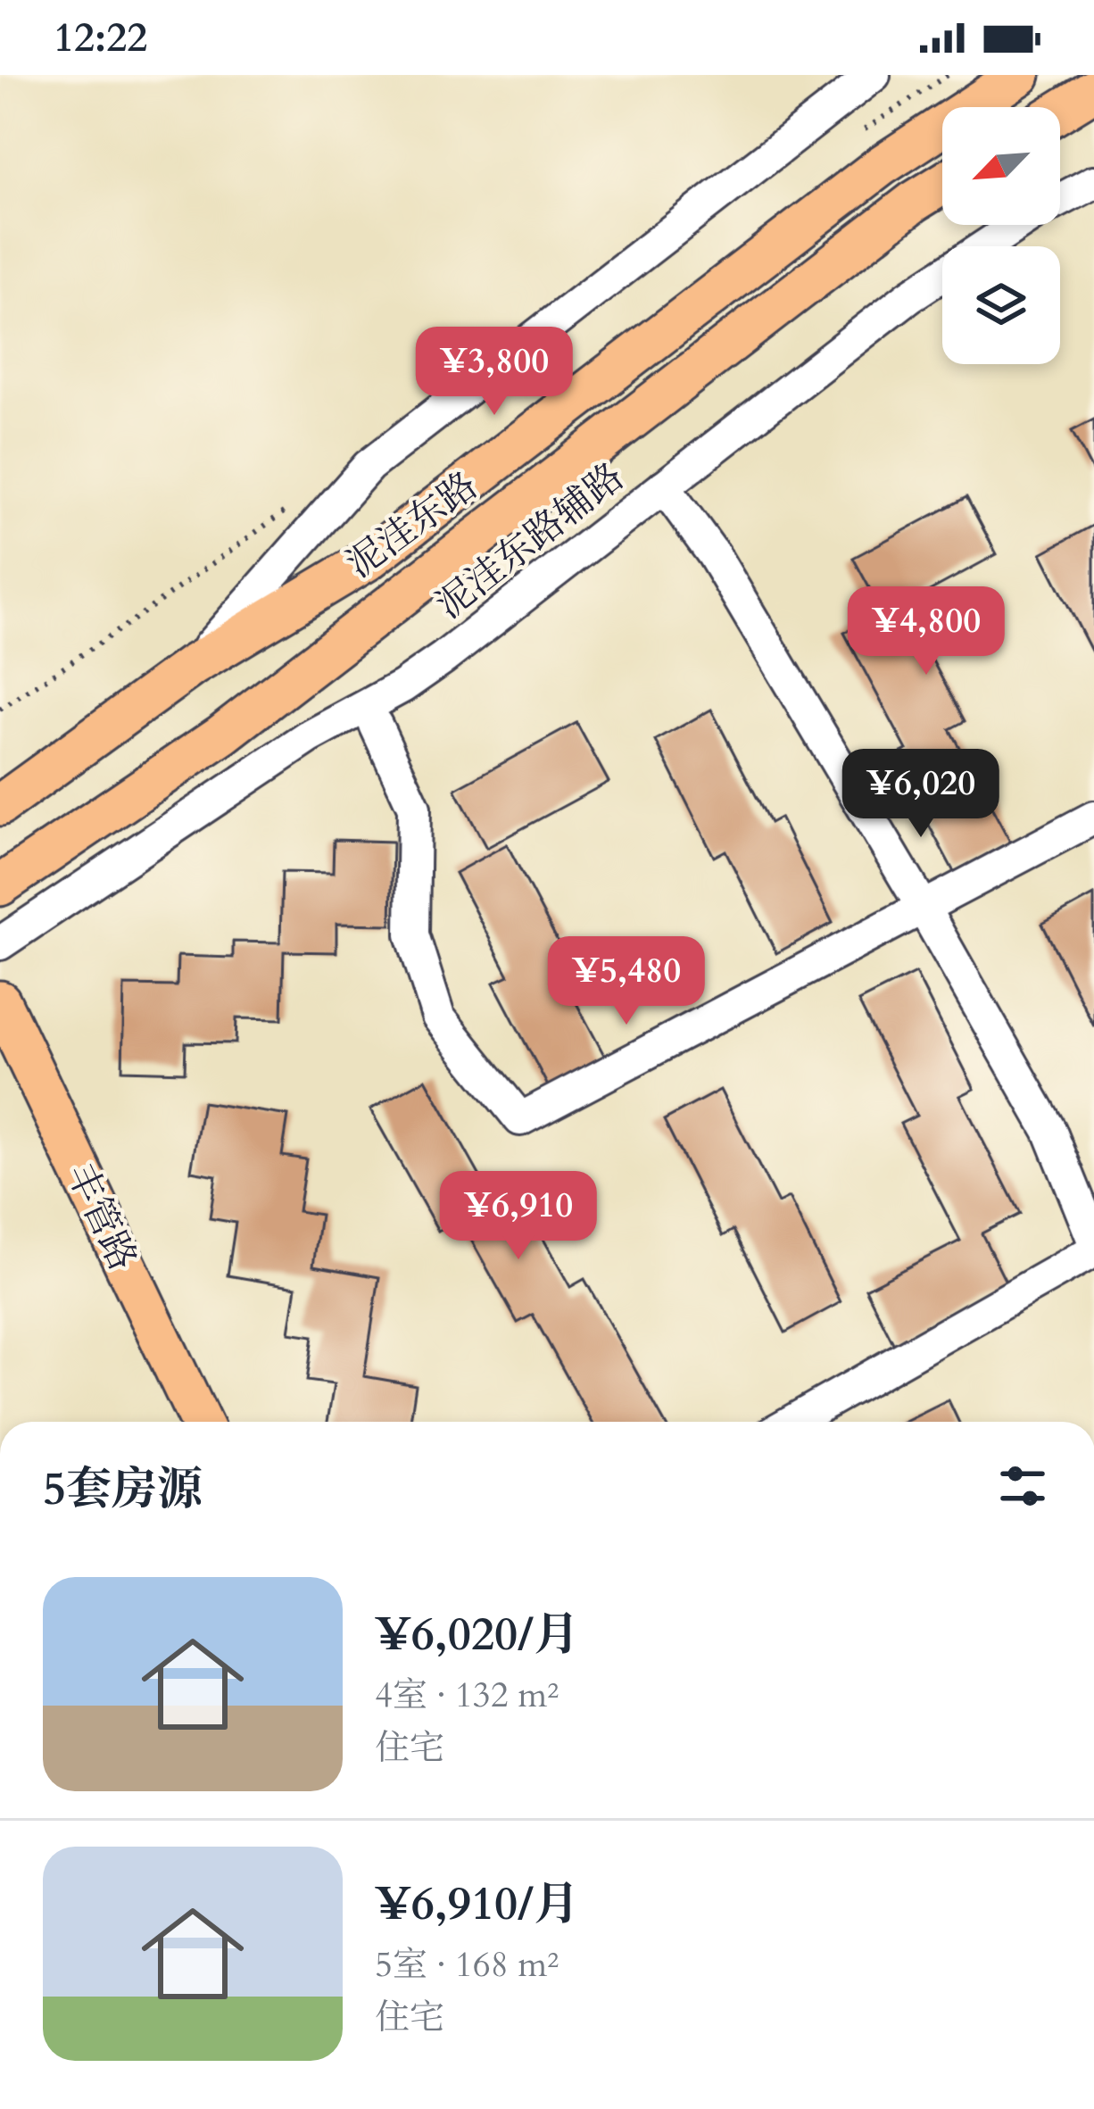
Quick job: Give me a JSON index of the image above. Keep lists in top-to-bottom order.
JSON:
{
  "streets": {
    "main road": ["泥洼东路", "丰管路"],
    "street": ["泥洼东路辅路"]
  },
  "north": "bottom left",
  "page": {
    "status": "12:22",
    "price": [
      "¥3,800",
      "¥4,800",
      "¥6,020",
      "¥5,480",
      "¥6,910"
    ],
    "heading": "5套房源",
    "list": [
      {
        "name": "¥6,020/月",
        "note": "4室 · 132 m² · 住宅"
      },
      {
        "name": "¥6,910/月",
        "note": "5室 · 168 m² · 住宅"
      }
    ]
  }
}
